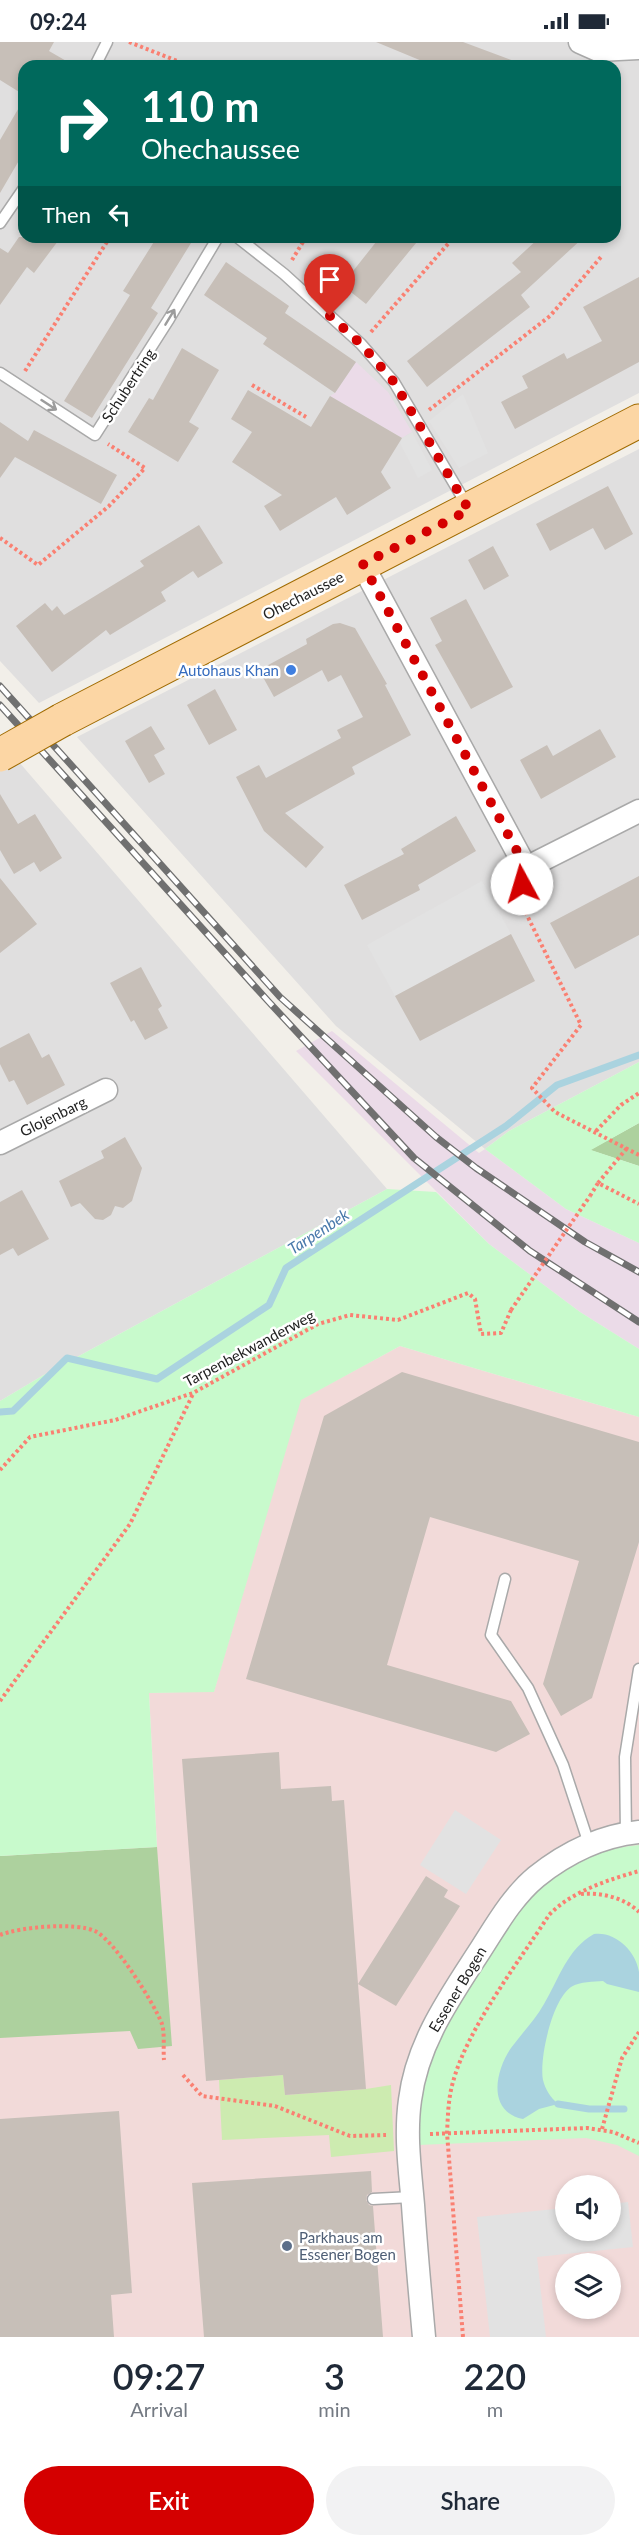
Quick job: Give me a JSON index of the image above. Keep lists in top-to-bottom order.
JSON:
{
  "streets": {
    "main road": ["Ohechaussee"],
    "street": ["Glojenbarg", "Essener Bogen"],
    "lane": ["Schubertring"],
    "path": ["Tarpenbekwanderweg"]
  },
  "water": ["Tarpenbek"],
  "places": ["Autohaus Khan", "Parkhaus am Essener Bogen"],
  "page": {
    "status": "09:24",
    "turn": ["110 m", "Ohechaussee"],
    "then": "Then",
    "eta": [
      "09:27",
      "Arrival",
      "3",
      "min",
      "220",
      "m"
    ],
    "buttons": ["Exit", "Share"]
  }
}
